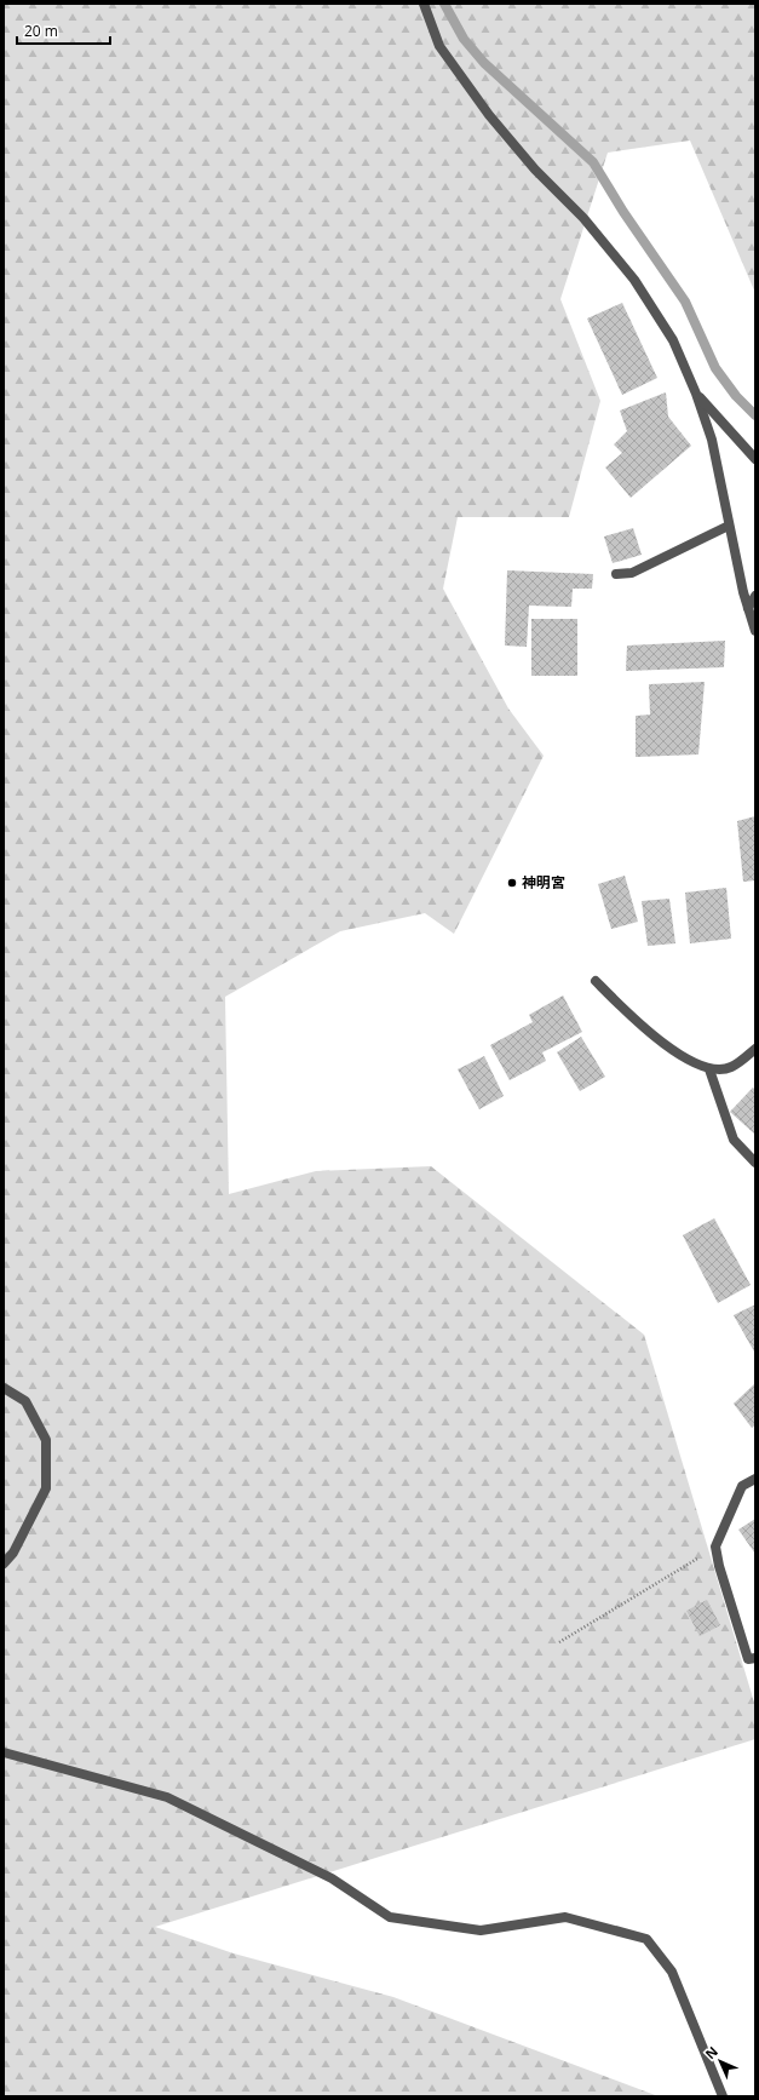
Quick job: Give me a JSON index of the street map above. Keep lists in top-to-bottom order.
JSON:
{
  "places": ["神明宮"],
  "scale_bar": "20 m",
  "north": "top left"
}
